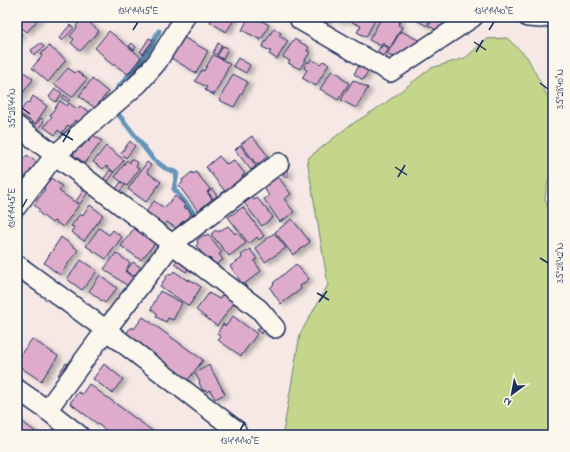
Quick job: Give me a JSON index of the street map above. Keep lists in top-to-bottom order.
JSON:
{
  "north": "bottom left",
  "coordinates": [
    "134°14'45\"E",
    "134°14'40\"E",
    "35°28'40\"N",
    "35°28'44\"N",
    "35°28'42\"N"
  ]
}
